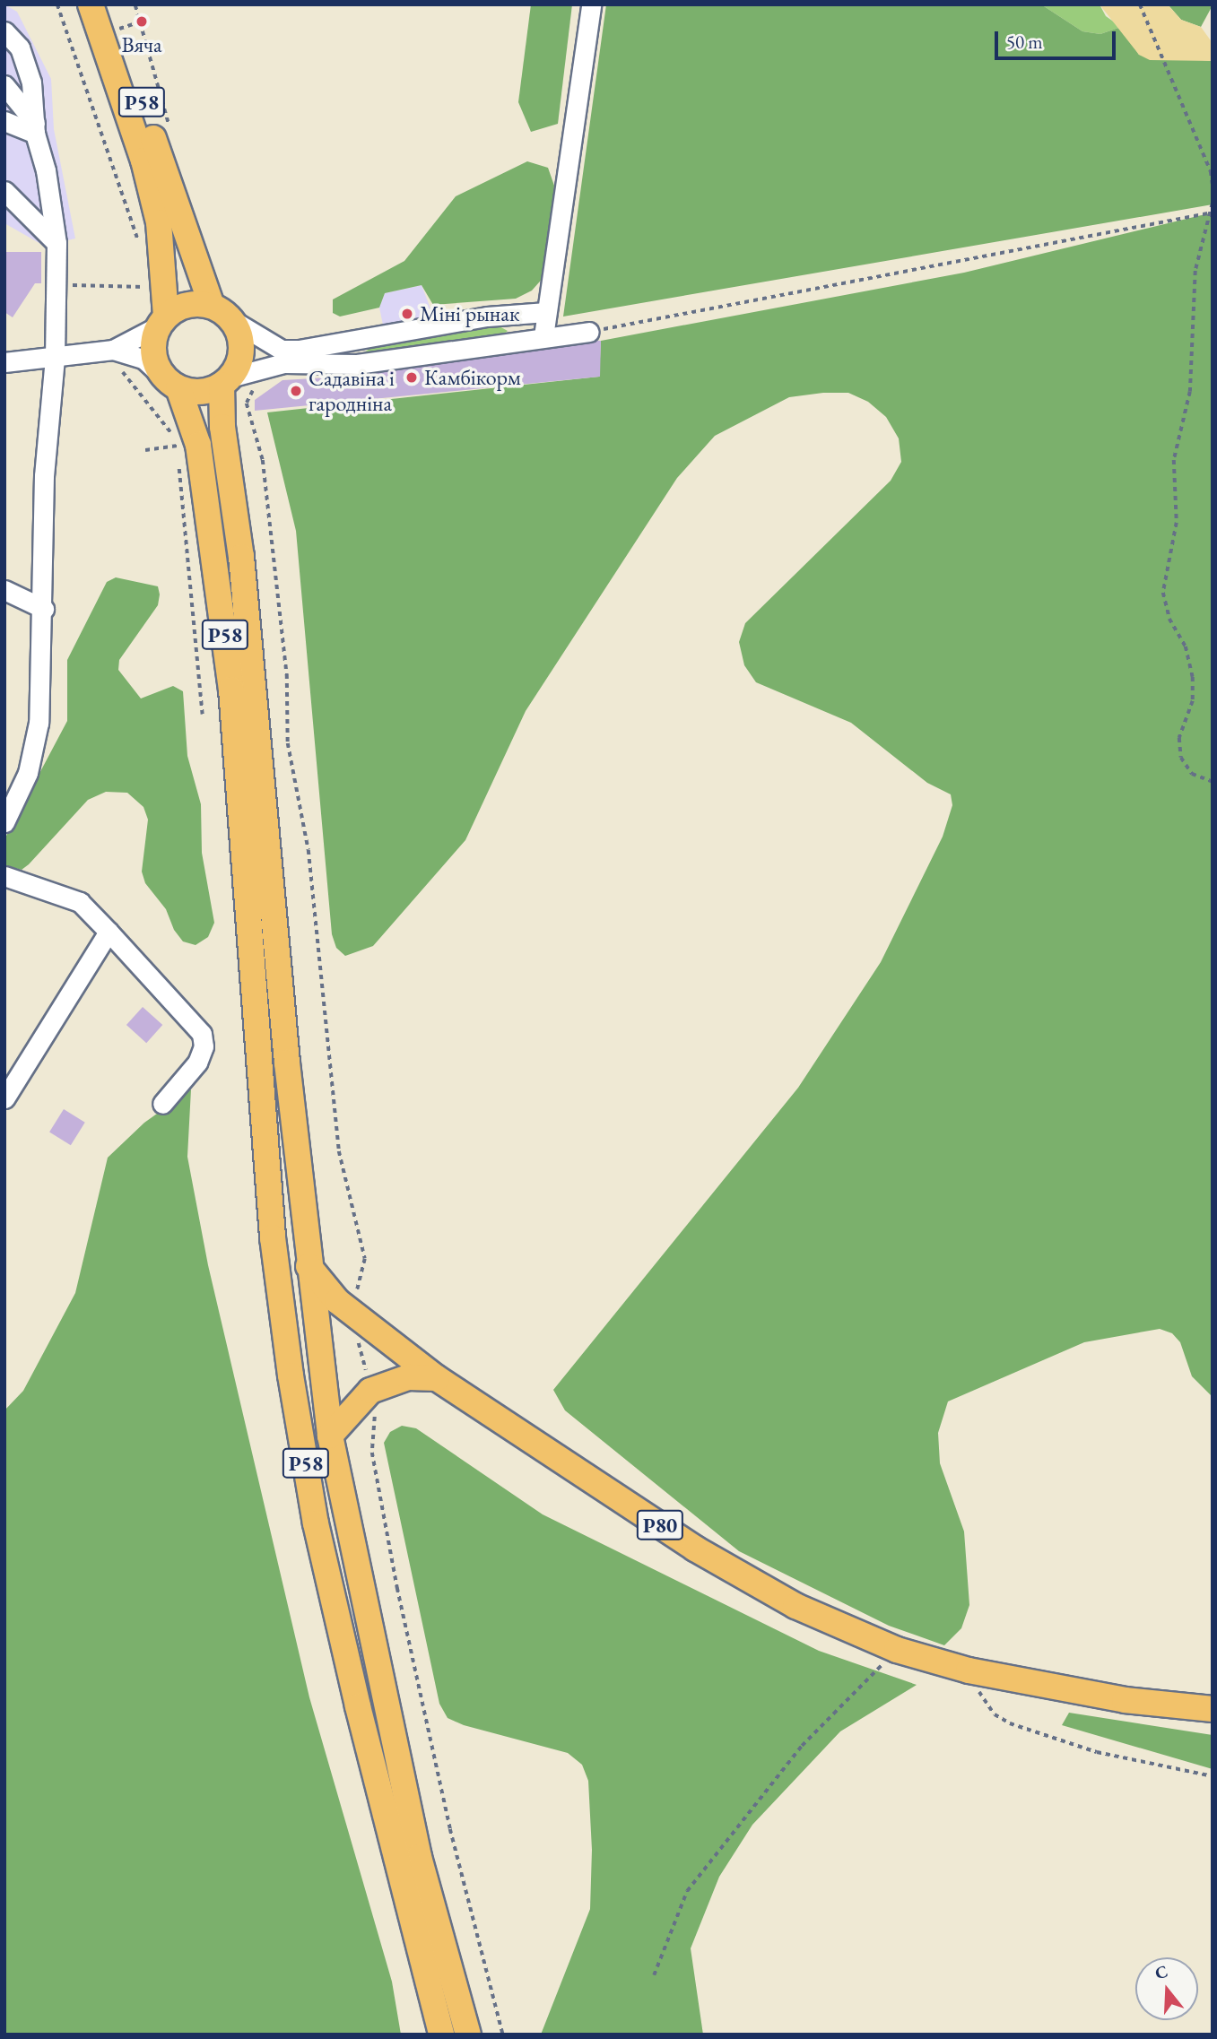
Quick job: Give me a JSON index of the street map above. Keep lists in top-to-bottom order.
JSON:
{
  "streets": {
    "main road": ["Р58", "Р80"]
  },
  "crossings": [
    ["Р58", "Р80"]
  ],
  "places": [
    "Вяча",
    "Міні рынак",
    "Камбікорм",
    "Садавіна і гародніна"
  ],
  "scale_bar": "50 m",
  "north": "top"
}
